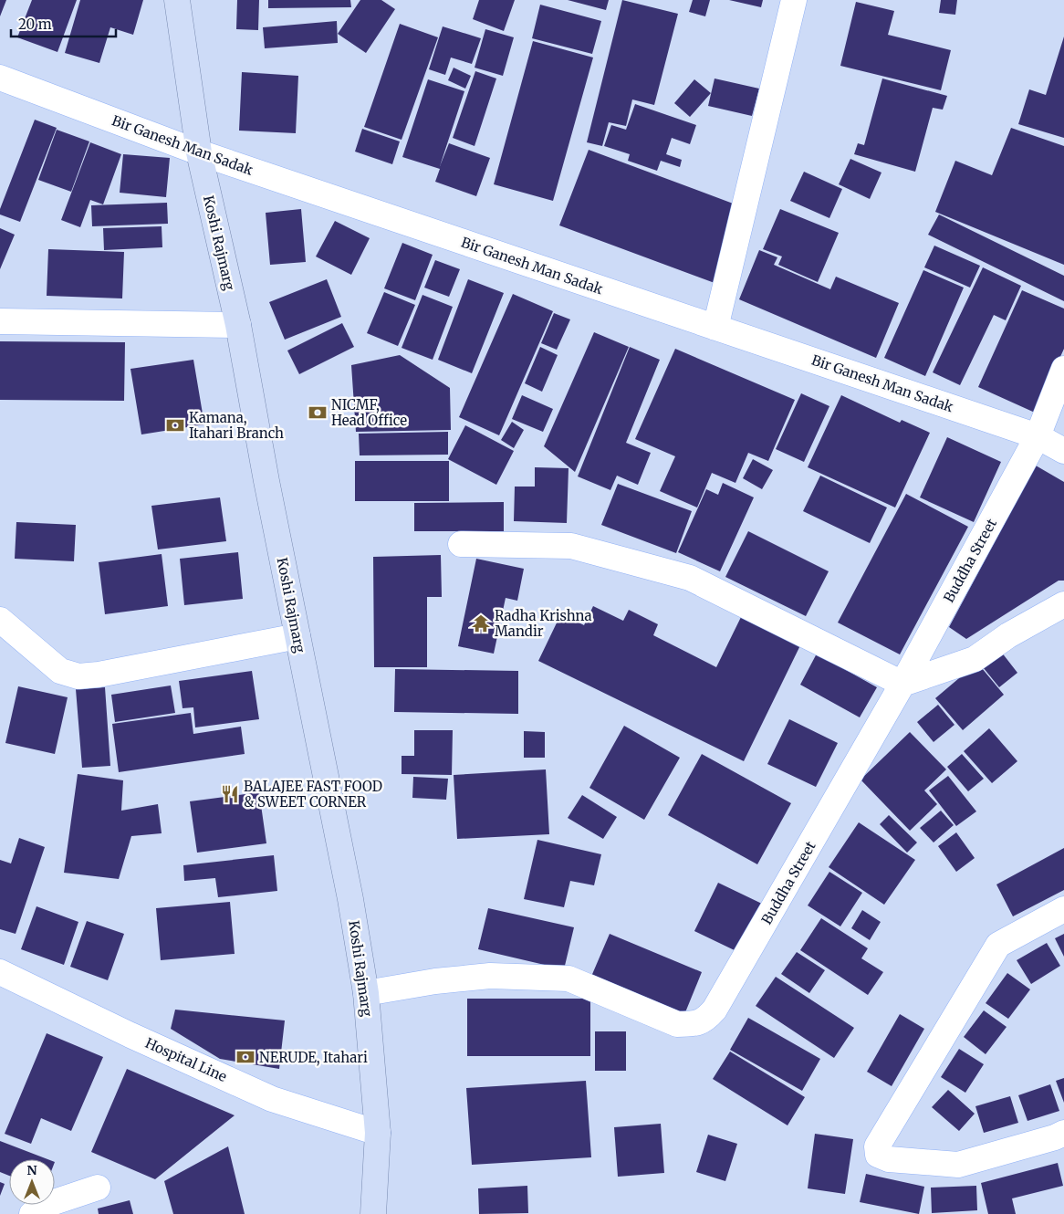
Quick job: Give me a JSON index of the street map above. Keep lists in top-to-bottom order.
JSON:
{
  "streets": {
    "main road": ["Koshi Rajmarg"],
    "street": ["Bir Ganesh Man Sadak", "Buddha Street", "Hospital Line"]
  },
  "crossings": [
    ["Bir Ganesh Man Sadak", "Koshi Rajmarg"],
    ["Bir Ganesh Man Sadak", "Buddha Street"],
    ["Koshi Rajmarg", "Buddha Street"],
    ["Koshi Rajmarg", "Hospital Line"]
  ],
  "places": {
    "bank": ["NICMF, Head Office", "Kamana, Itahari Branch", "NERUDE, Itahari"],
    "temple": ["Radha Krishna Mandir"],
    "restaurant": ["BALAJEE FAST FOOD & SWEET CORNER"]
  },
  "scale_bar": "20 m",
  "north": "top"
}
